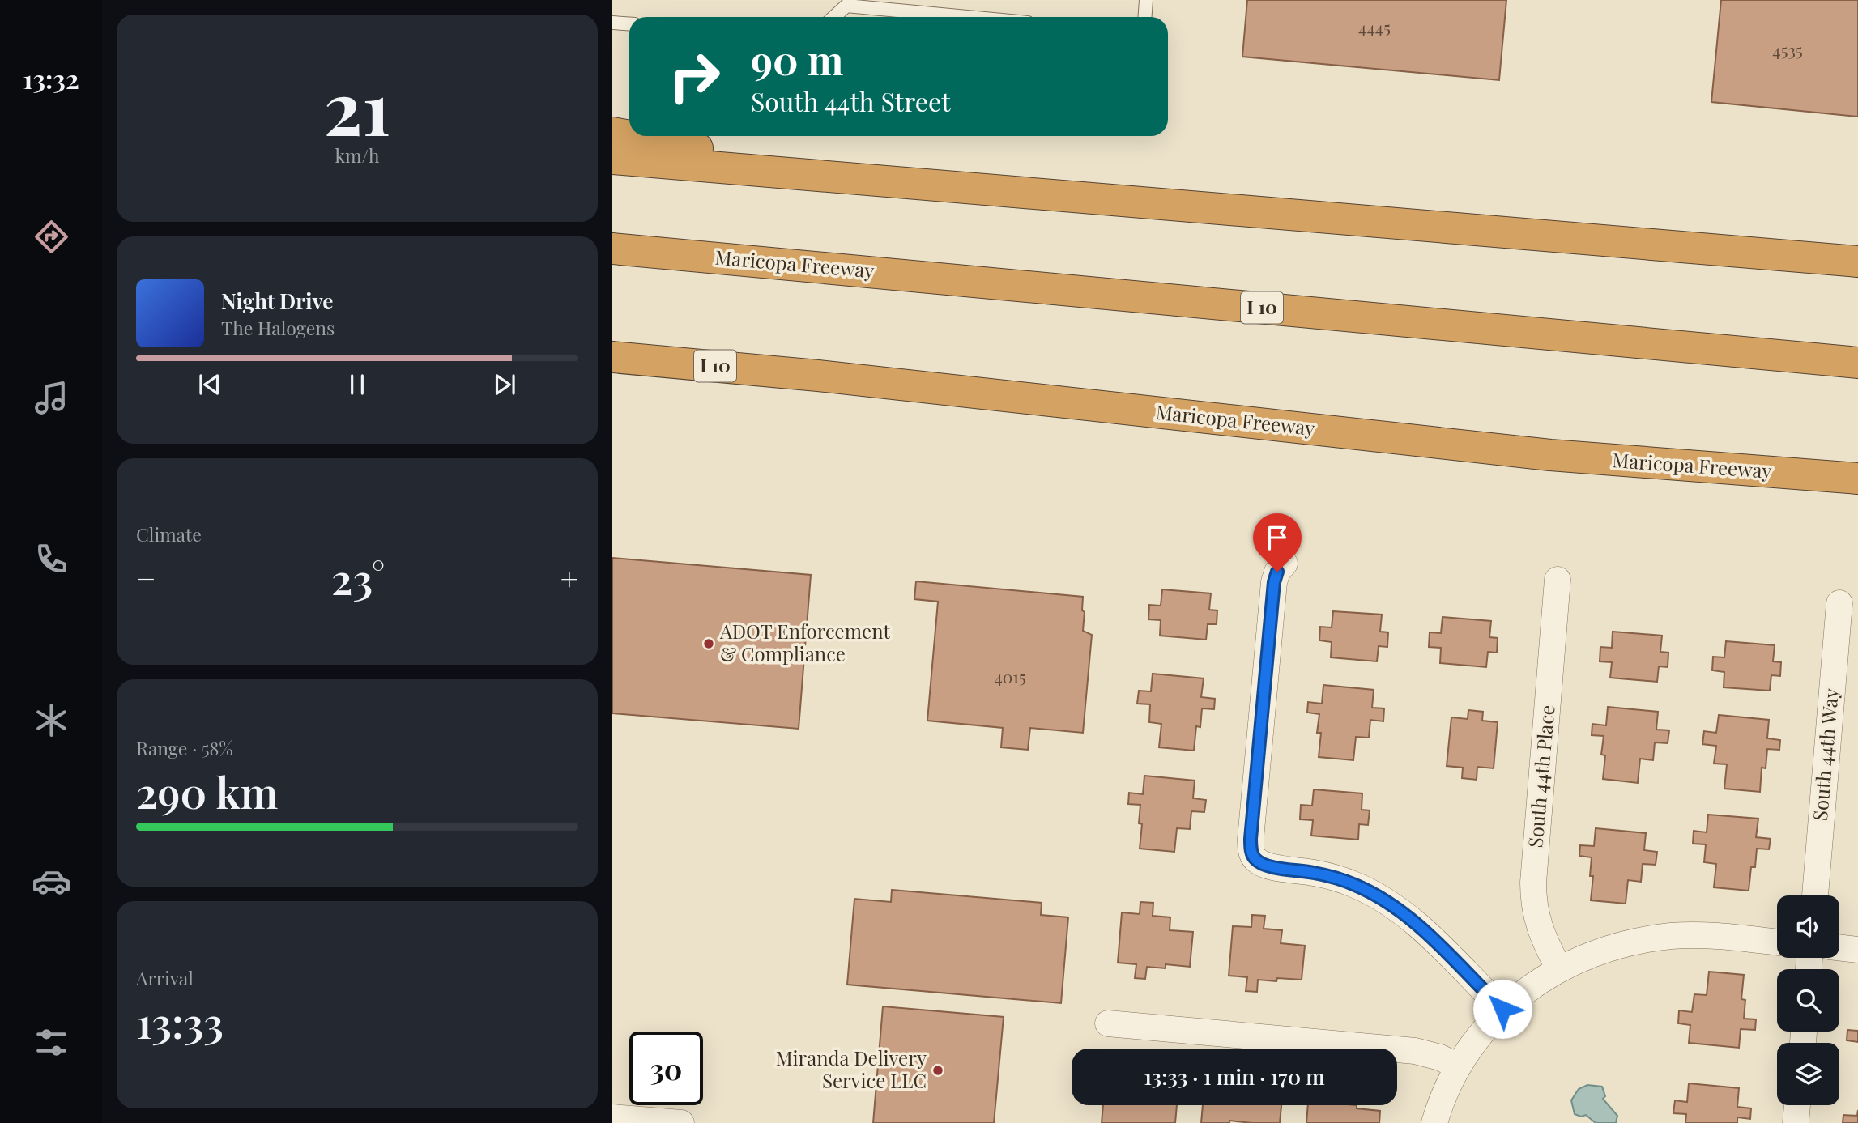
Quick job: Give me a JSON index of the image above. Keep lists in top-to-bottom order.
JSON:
{
  "streets": {
    "highway": ["Maricopa Freeway", "I 10"],
    "street": ["South 44th Way", "South 44th Place"]
  },
  "places": ["ADOT Enforcement & Compliance", "Miranda Delivery Service LLC"],
  "house_numbers": ["4445", "4535", "4015"],
  "page": {
    "tabs": "13:32",
    "tile": [
      ["21", "km/h"],
      "Climate",
      ["Range · 58%", "290 km"],
      ["Arrival", "13:33"]
    ],
    "turn": ["90 m", "South 44th Street"],
    "song": ["Night Drive", "The Halogens"],
    "heat": ["−", "23°", "+"],
    "limit": "30",
    "trip": "13:33 · 1 min · 170 m"
  }
}
